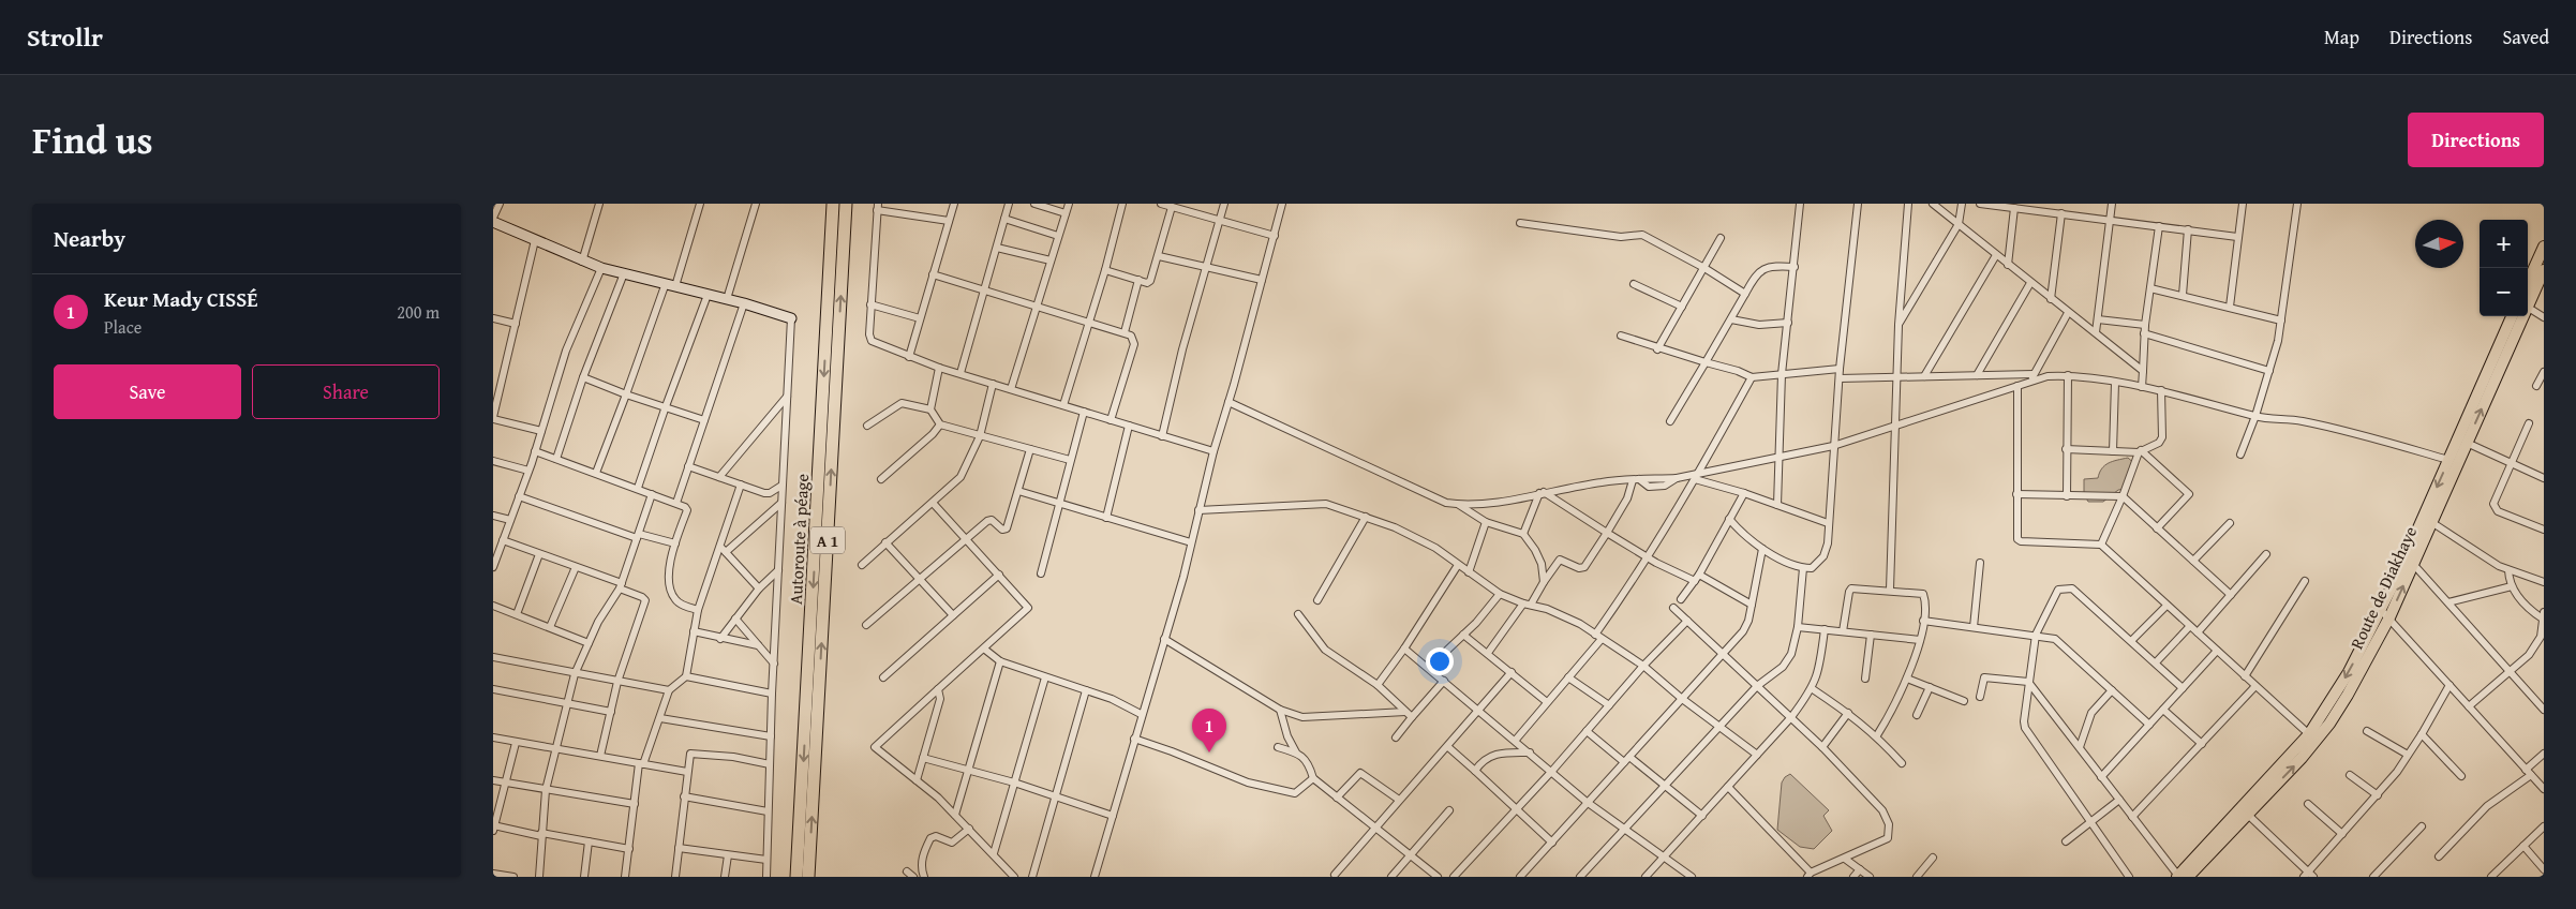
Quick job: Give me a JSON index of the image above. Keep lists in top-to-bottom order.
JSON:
{
  "streets": {
    "highway": ["Autoroute à péage", "A 1"],
    "main road": ["Route de Diakhaye"]
  },
  "north": "right",
  "page": {
    "header": "Strollr",
    "nav": ["Map", "Directions", "Saved"],
    "title": "Find us",
    "buttons": [
      "Directions",
      ["Save", "Share"]
    ],
    "heading": "Nearby",
    "map_buttons": ["+", "−"],
    "list": [
      {
        "mark": "1",
        "name": "Keur Mady CISSÉ",
        "note": "Place",
        "value": "200 m"
      }
    ],
    "pins": "1"
  }
}
